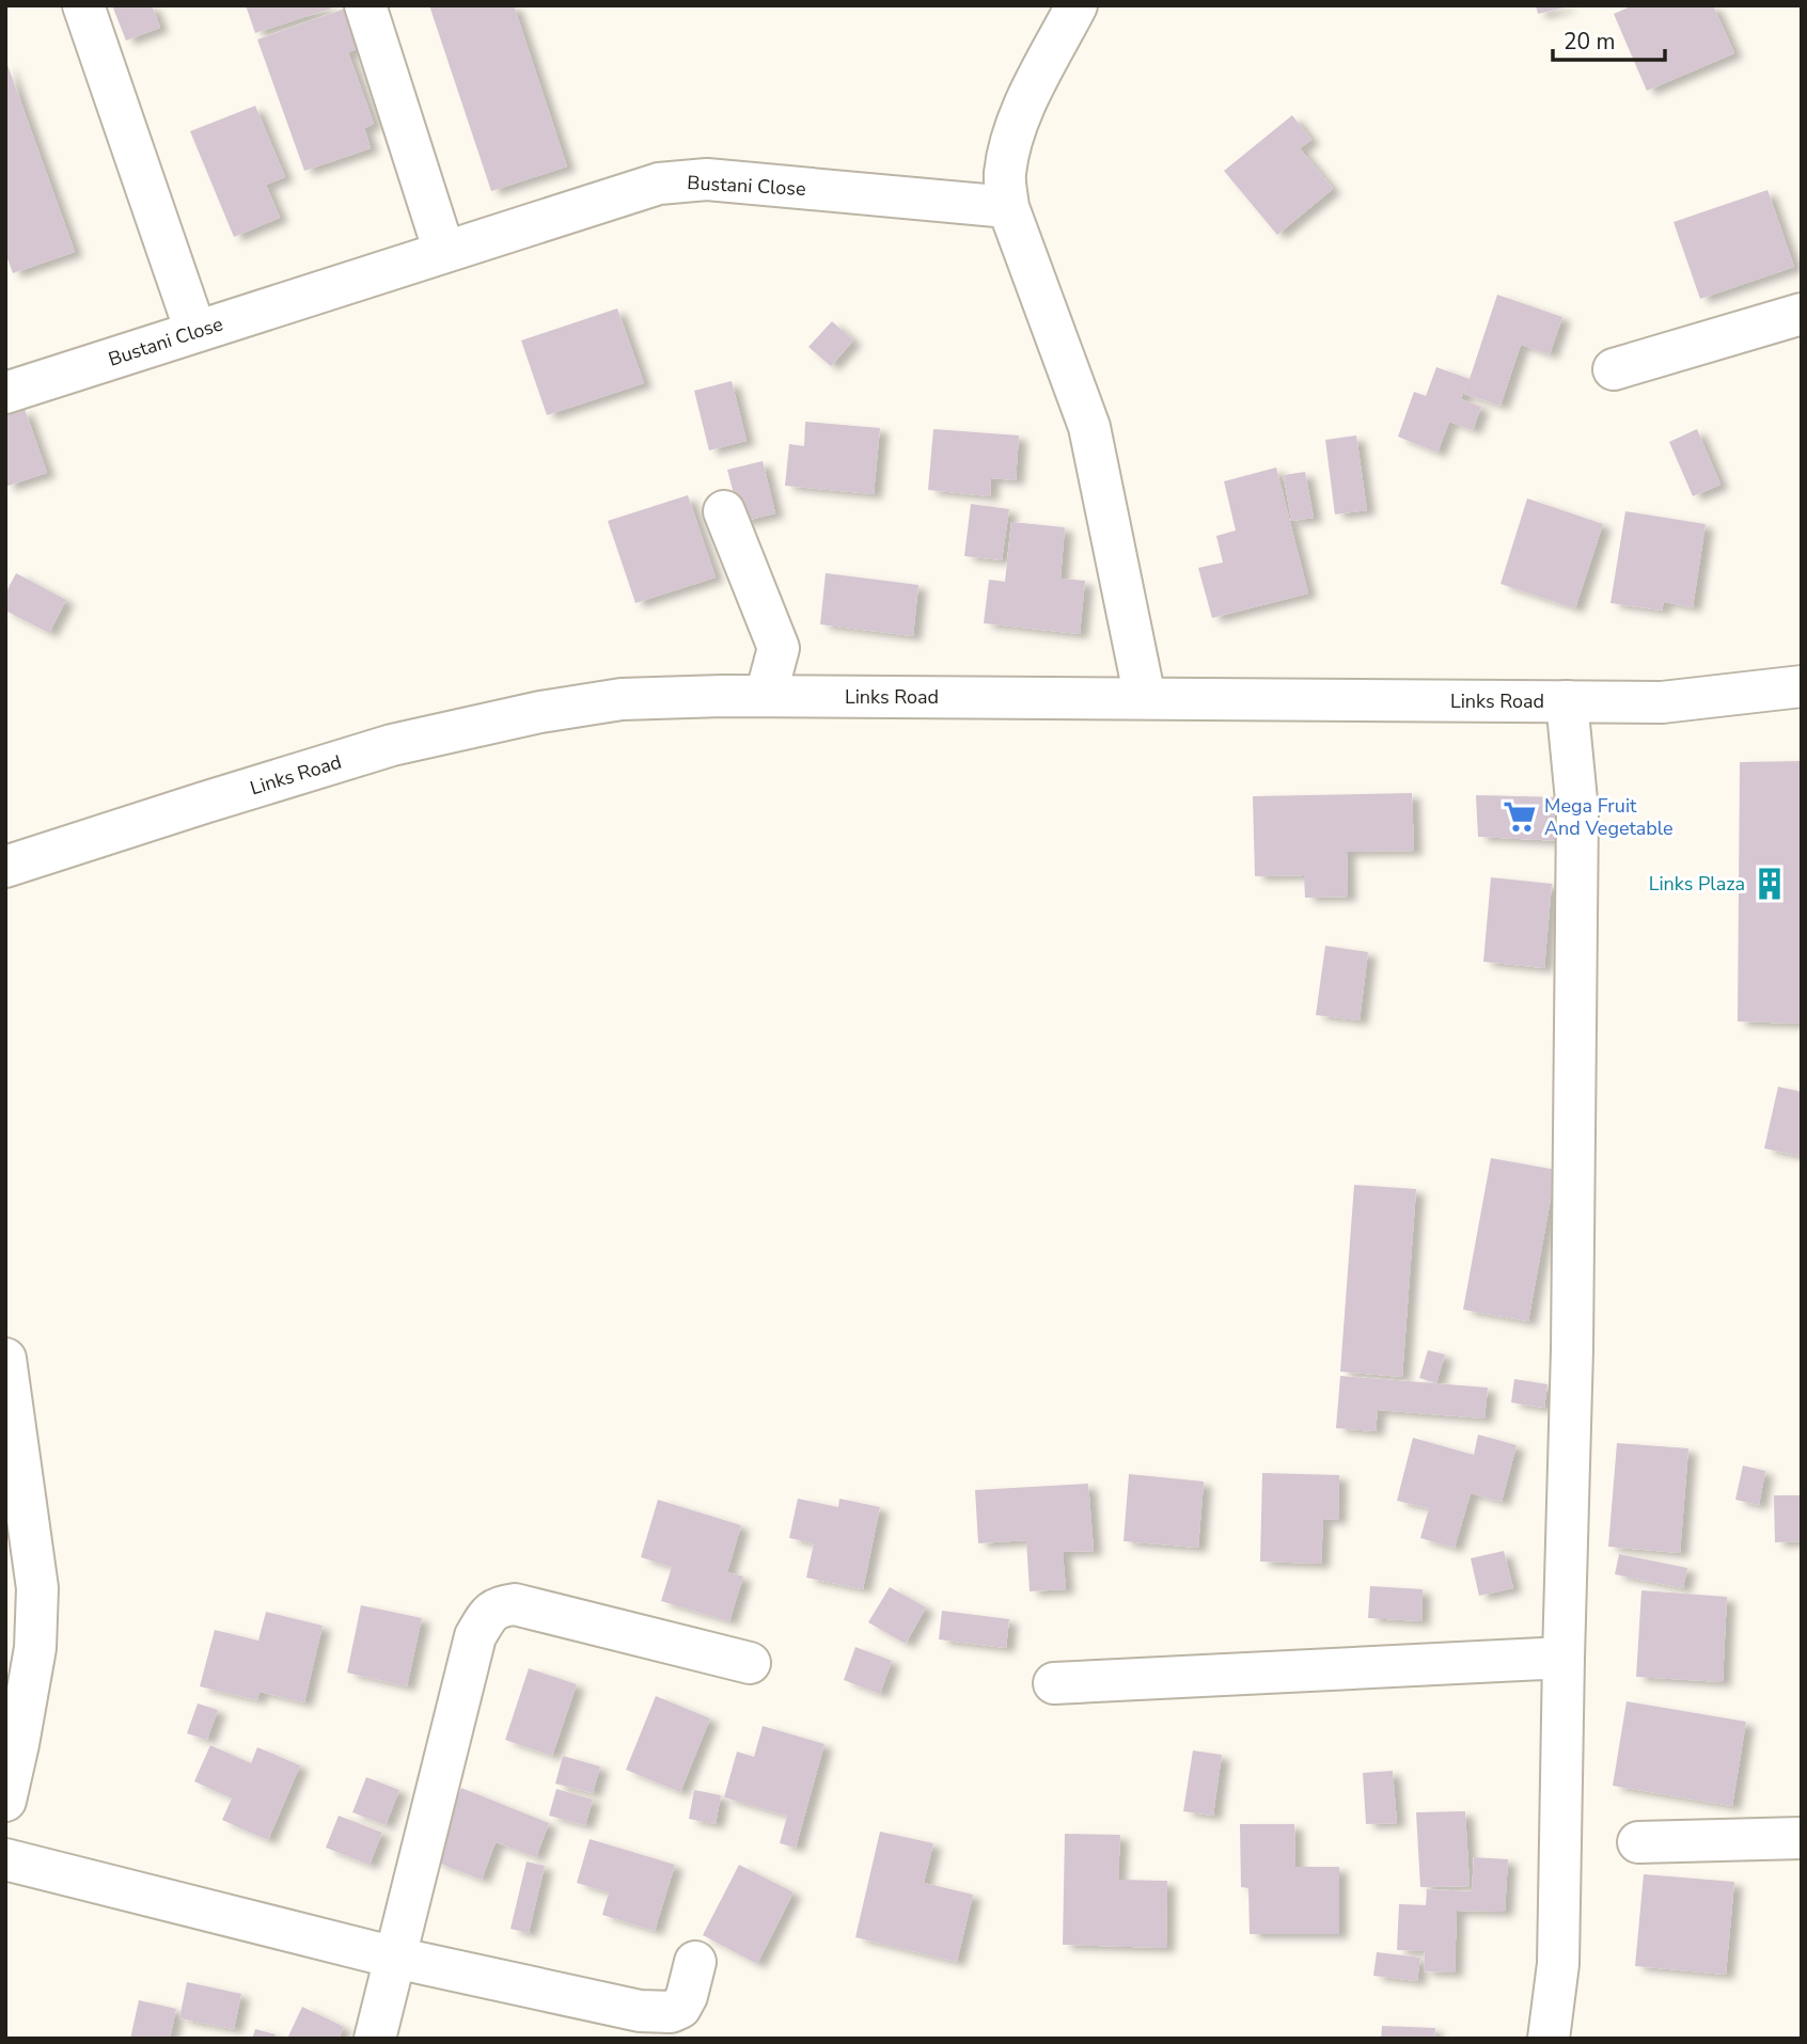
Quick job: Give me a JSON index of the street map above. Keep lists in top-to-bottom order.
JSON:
{
  "streets": {
    "street": ["Bustani Close", "Links Road"]
  },
  "places": {
    "supermarket": ["Mega Fruit And Vegetable"],
    "building": ["Links Plaza"]
  },
  "scale_bar": "20 m"
}
